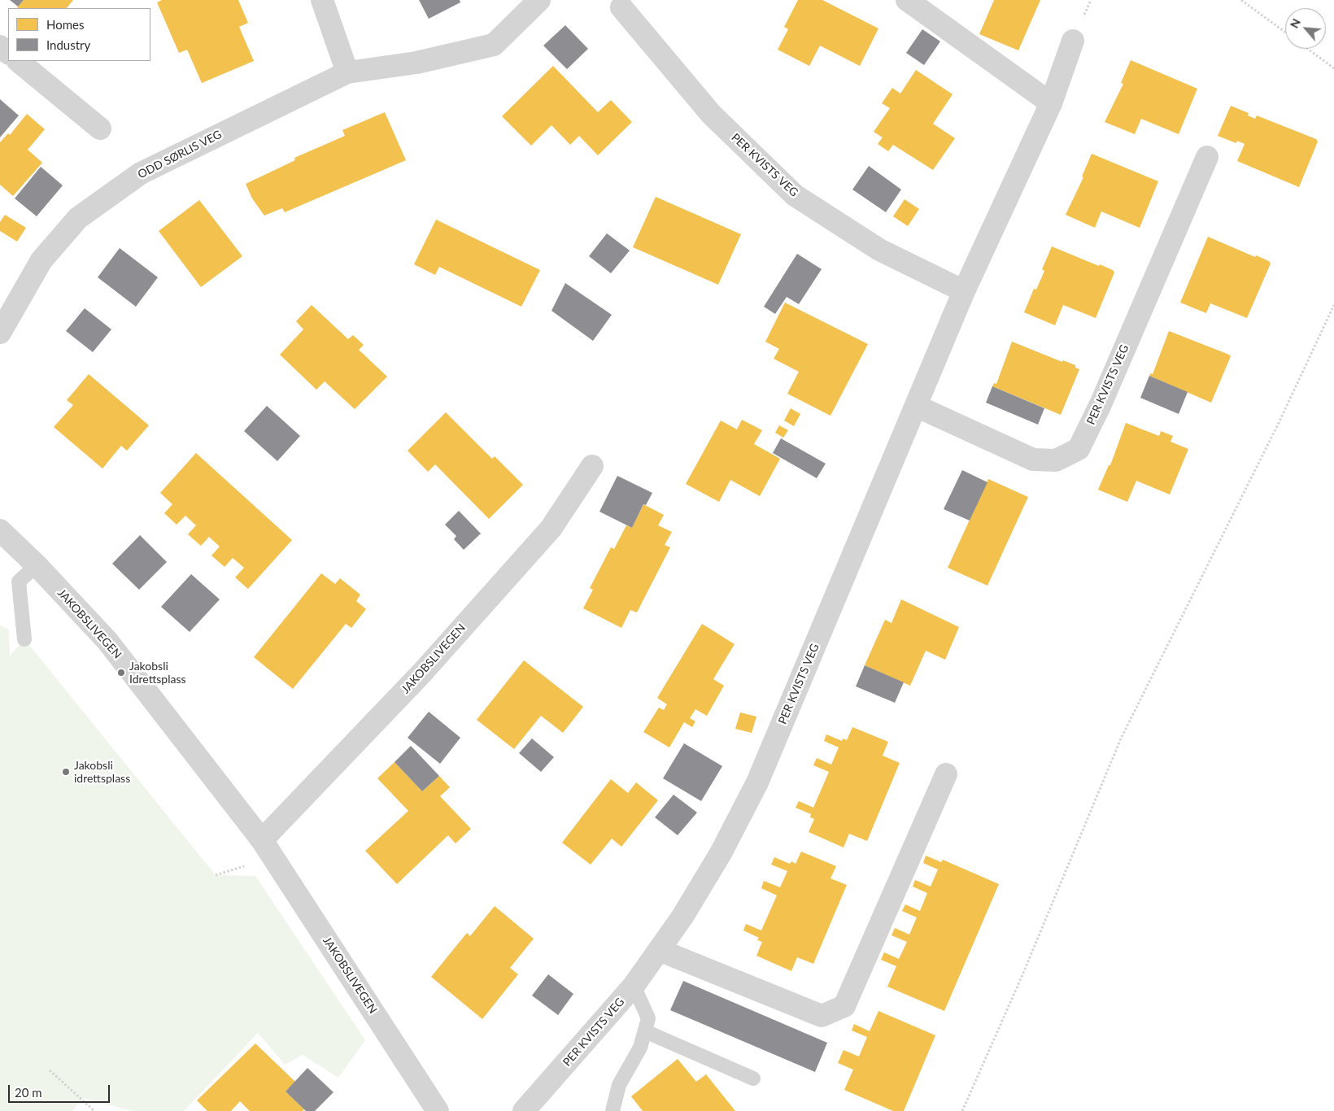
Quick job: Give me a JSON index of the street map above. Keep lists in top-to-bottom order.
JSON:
{
  "streets": {
    "street": ["ODD SØRLIS VEG", "PER KVISTS VEG", "JAKOBSLIVEGEN"]
  },
  "places": ["Jakobsli Idrettsplass", "Jakobsli idrettsplass"],
  "legend": ["Homes", "Industry"],
  "scale_bar": "20 m",
  "north": "top left"
}
